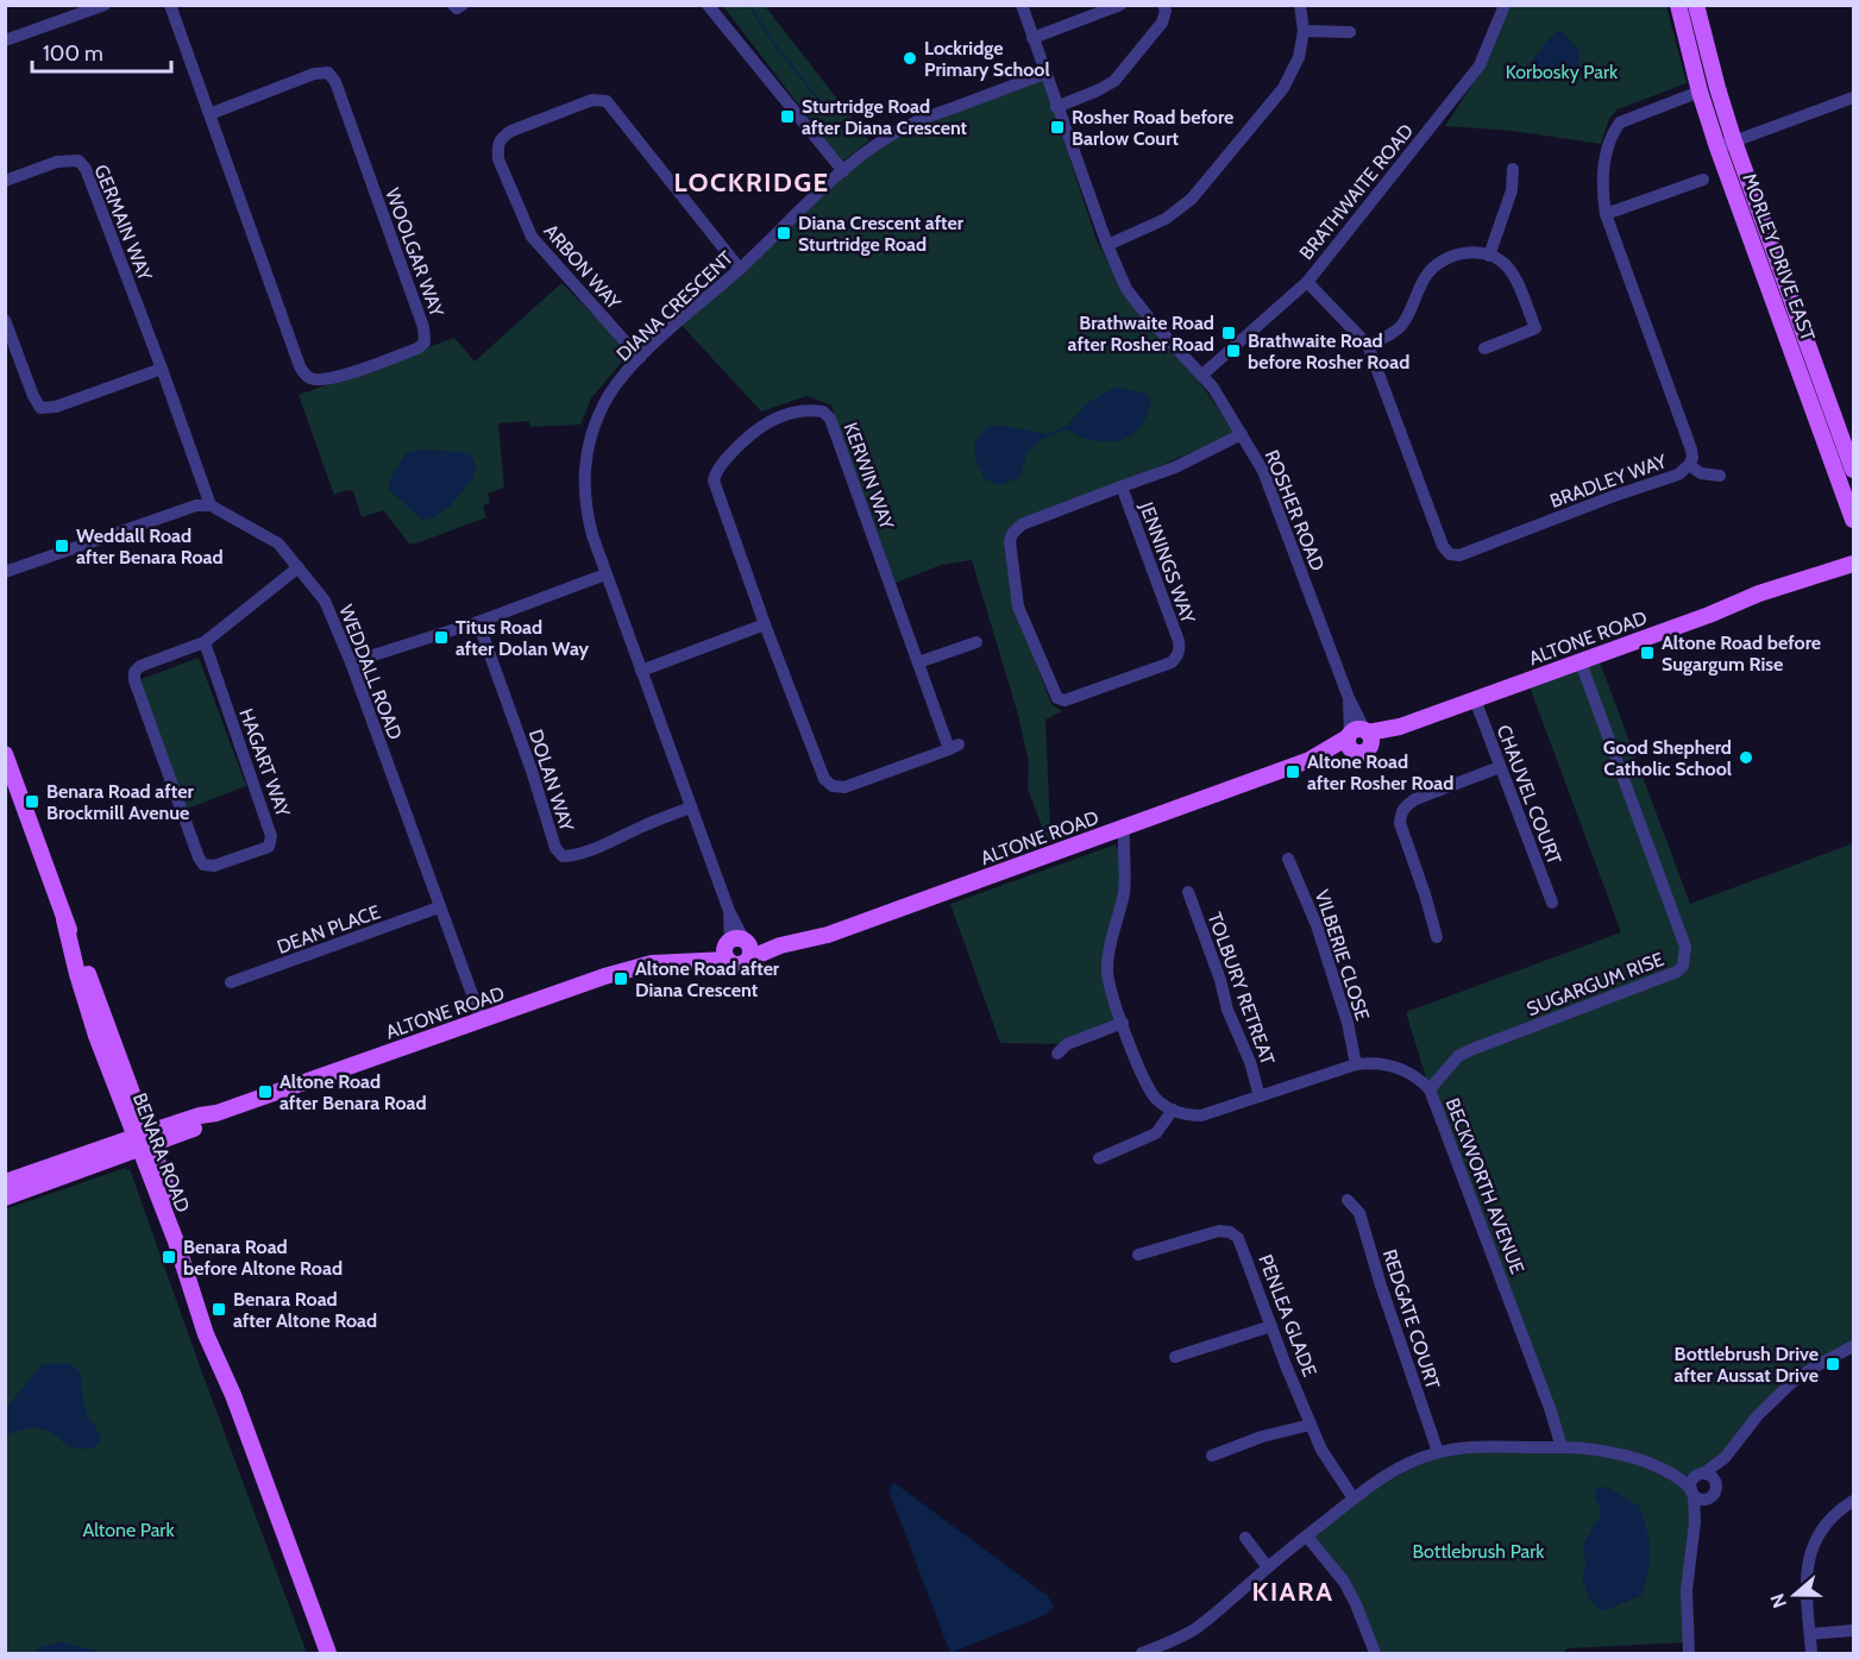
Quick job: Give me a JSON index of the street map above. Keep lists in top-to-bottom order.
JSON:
{
  "streets": {
    "main road": ["MORLEY DRIVE EAST", "ALTONE ROAD", "BENARA ROAD"],
    "street": [
      "BRATHWAITE ROAD",
      "GERMAIN WAY",
      "WOOLGAR WAY",
      "ARBON WAY",
      "DIANA CRESCENT",
      "KERWIN WAY",
      "BRADLEY WAY",
      "ROSHER ROAD",
      "JENNINGS WAY",
      "WEDDALL ROAD",
      "HAGART WAY",
      "DOLAN WAY",
      "CHAUVEL COURT",
      "DEAN PLACE",
      "VILBERIE CLOSE",
      "SUGARGUM RISE",
      "TOLBURY RETREAT",
      "BECKWORTH AVENUE",
      "PENLEA GLADE",
      "REDGATE COURT"
    ]
  },
  "crossings": [
    ["BRATHWAITE ROAD", "BRADLEY WAY"],
    ["BRATHWAITE ROAD", "ROSHER ROAD"],
    ["GERMAIN WAY", "WEDDALL ROAD"],
    ["MORLEY DRIVE EAST", "BRADLEY WAY"],
    ["ARBON WAY", "DIANA CRESCENT"],
    ["DIANA CRESCENT", "ROSHER ROAD"],
    ["DIANA CRESCENT", "ALTONE ROAD"],
    ["DIANA CRESCENT", "DOLAN WAY"],
    ["ROSHER ROAD", "JENNINGS WAY"],
    ["ROSHER ROAD", "ALTONE ROAD"],
    ["ALTONE ROAD", "WEDDALL ROAD"],
    ["ALTONE ROAD", "CHAUVEL COURT"],
    ["ALTONE ROAD", "SUGARGUM RISE"],
    ["ALTONE ROAD", "BENARA ROAD"],
    ["WEDDALL ROAD", "HAGART WAY"],
    ["WEDDALL ROAD", "DEAN PLACE"],
    ["VILBERIE CLOSE", "BECKWORTH AVENUE"],
    ["SUGARGUM RISE", "BECKWORTH AVENUE"],
    ["TOLBURY RETREAT", "BECKWORTH AVENUE"]
  ],
  "districts": ["LOCKRIDGE", "KIARA"],
  "parks": ["Korbosky Park", "Altone Park", "Bottlebrush Park"],
  "places": {
    "other": ["Lockridge Primary School", "Good Shepherd Catholic School"],
    "transit": [
      "Sturtridge Road after Diana Crescent",
      "Rosher Road before Barlow Court",
      "Diana Crescent after Sturtridge Road",
      "Brathwaite Road after Rosher Road",
      "Brathwaite Road before Rosher Road",
      "Weddall Road after Benara Road",
      "Titus Road after Dolan Way",
      "Altone Road before Sugargum Rise",
      "Altone Road after Rosher Road",
      "Benara Road after Brockmill Avenue",
      "Altone Road after Diana Crescent",
      "Altone Road after Benara Road",
      "Benara Road before Altone Road",
      "Benara Road after Altone Road",
      "Bottlebrush Drive after Aussat Drive"
    ]
  },
  "scale_bar": "100 m",
  "north": "left"
}
